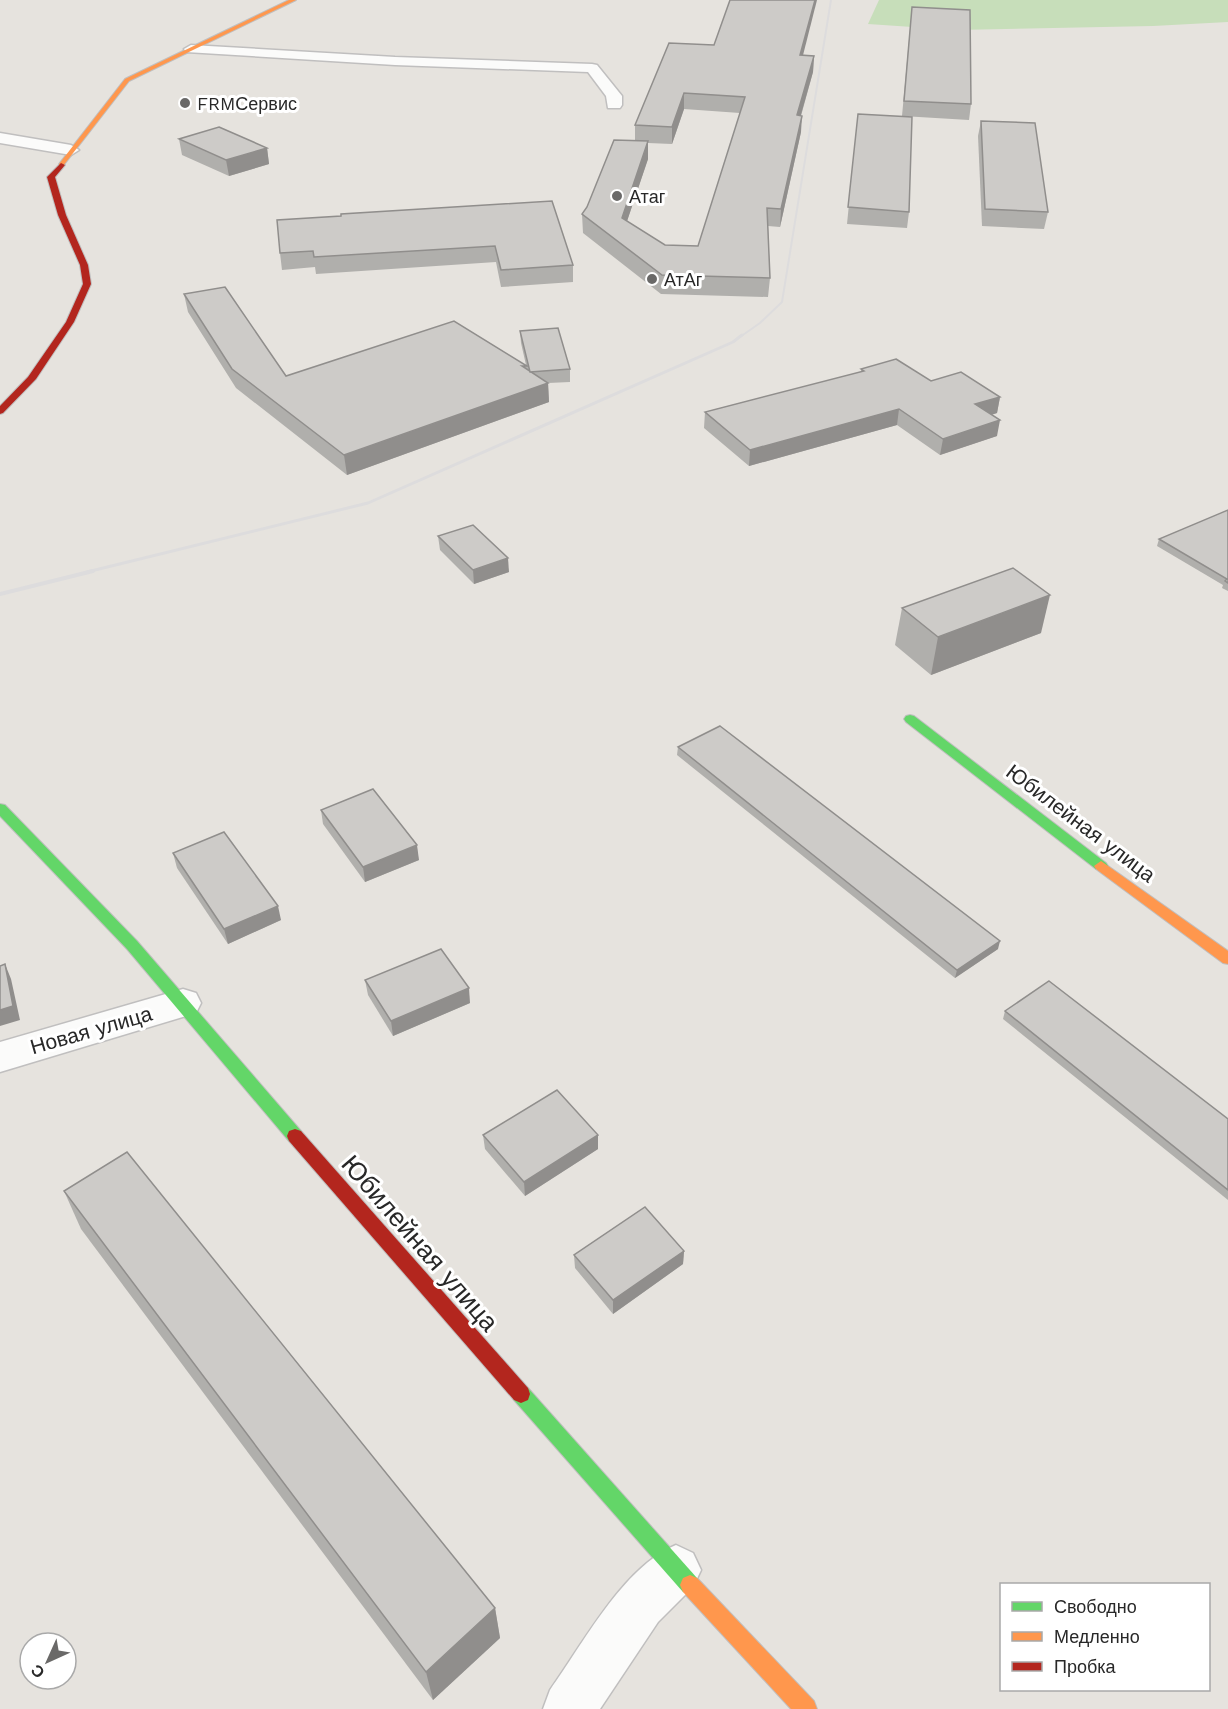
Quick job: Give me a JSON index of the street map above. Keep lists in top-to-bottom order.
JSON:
{
  "streets": {
    "street": ["Юбилейная улица", "Новая улица"]
  },
  "crossings": [
    ["Юбилейная улица", "Новая улица"]
  ],
  "places": ["FRMСервис", "Атаг", "АтАг"],
  "legend": ["Свободно", "Медленно", "Пробка"],
  "north": "bottom left"
}
